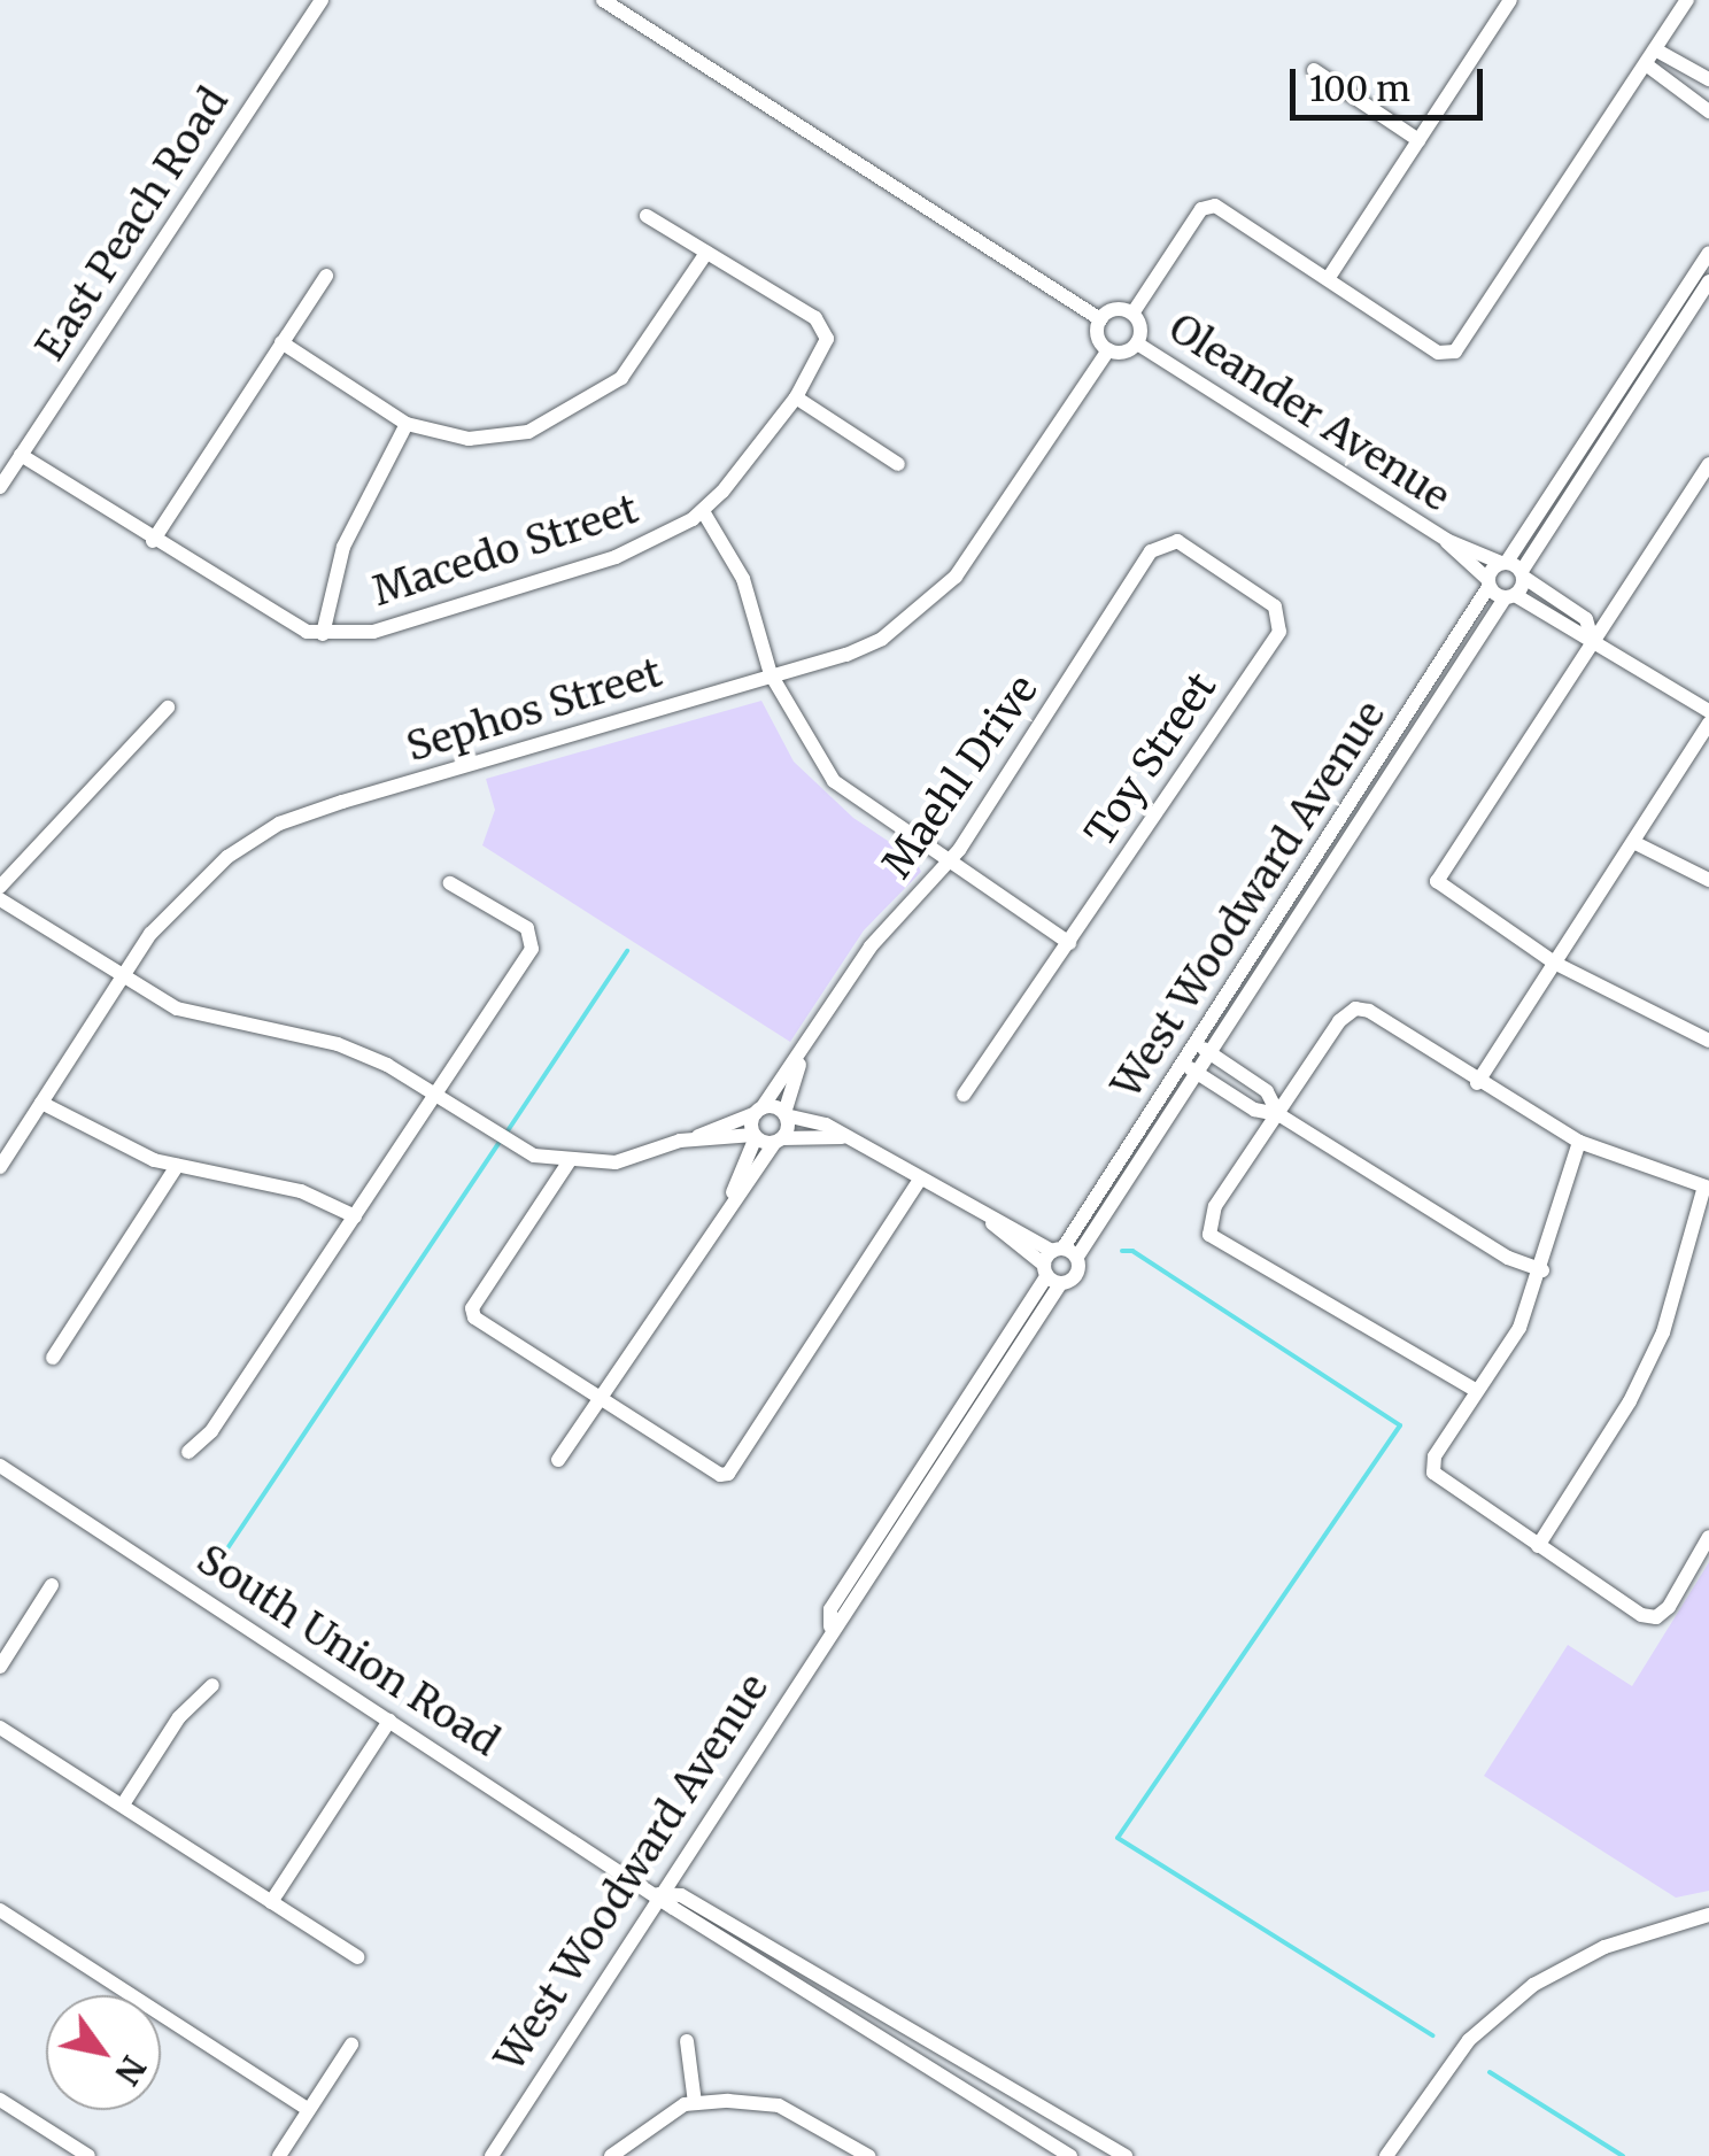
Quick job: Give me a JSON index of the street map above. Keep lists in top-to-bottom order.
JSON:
{
  "streets": {
    "street": [
      "East Peach Road",
      "Oleander Avenue",
      "Macedo Street",
      "Sephos Street",
      "Toy Street",
      "Maehl Drive",
      "West Woodward Avenue",
      "South Union Road"
    ]
  },
  "crossings": [
    ["East Peach Road", "Macedo Street"],
    ["Oleander Avenue", "Sephos Street"],
    ["Oleander Avenue", "West Woodward Avenue"],
    ["Toy Street", "Maehl Drive"],
    ["West Woodward Avenue", "South Union Road"]
  ],
  "scale_bar": "100 m",
  "north": "bottom right"
}
